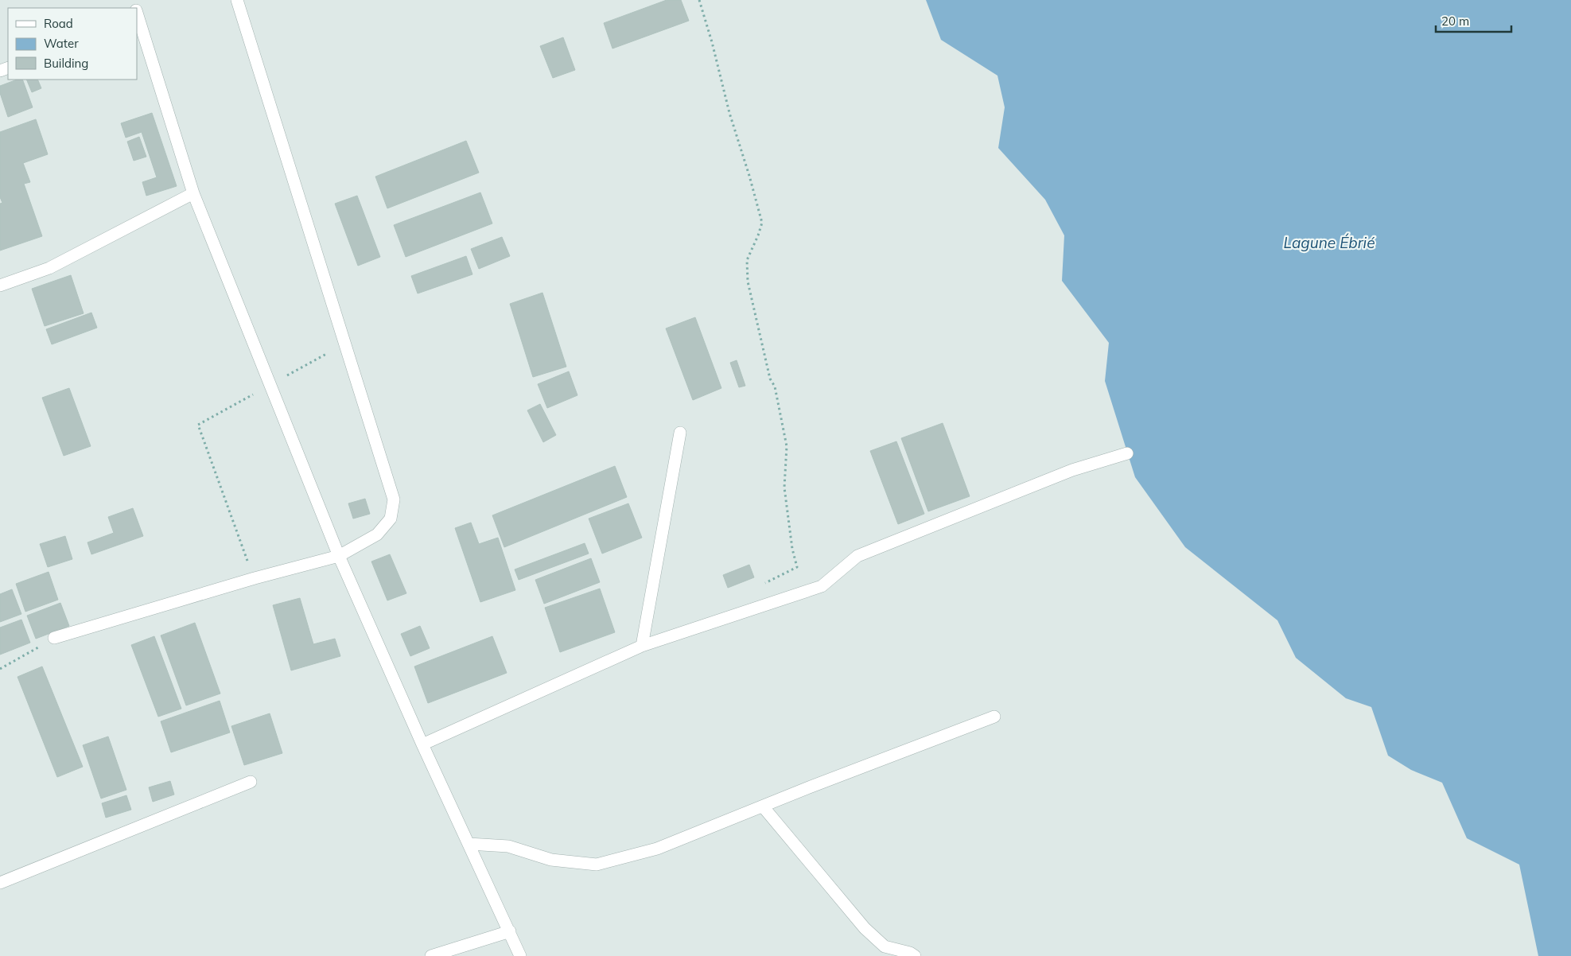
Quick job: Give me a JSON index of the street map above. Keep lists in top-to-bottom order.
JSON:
{
  "water": ["Lagune Ébrié"],
  "legend": ["Road", "Water", "Building"],
  "scale_bar": "20 m"
}
